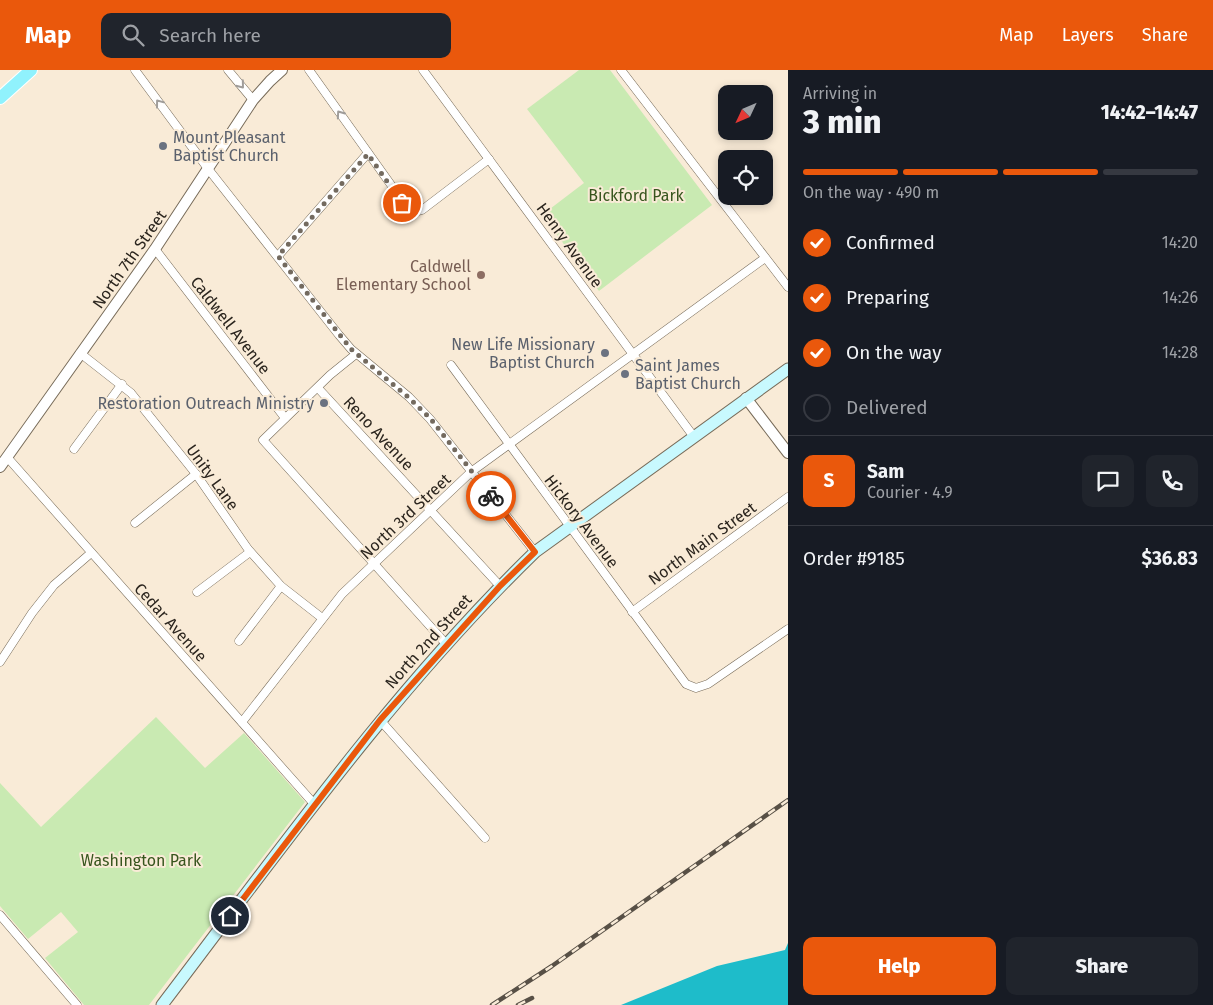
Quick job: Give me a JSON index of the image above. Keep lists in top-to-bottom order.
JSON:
{
  "streets": {
    "main road": ["North 2nd Street"],
    "street": [
      "Henry Avenue",
      "North 7th Street",
      "Caldwell Avenue",
      "Reno Avenue",
      "Unity Lane",
      "North 3rd Street",
      "Hickory Avenue",
      "North Main Street",
      "Cedar Avenue"
    ]
  },
  "crossings": [
    ["Henry Avenue", "North 3rd Street"],
    ["Henry Avenue", "North 2nd Street"],
    ["North 7th Street", "Caldwell Avenue"],
    ["North 7th Street", "Unity Lane"],
    ["North 7th Street", "Cedar Avenue"],
    ["Reno Avenue", "North 3rd Street"],
    ["Reno Avenue", "North 2nd Street"],
    ["Unity Lane", "North 3rd Street"],
    ["North 3rd Street", "Hickory Avenue"],
    ["North 3rd Street", "Cedar Avenue"],
    ["Hickory Avenue", "North Main Street"],
    ["Hickory Avenue", "North 2nd Street"],
    ["Cedar Avenue", "North 2nd Street"]
  ],
  "parks": ["Bickford Park", "Washington Park"],
  "places": [
    "Mount Pleasant Baptist Church",
    "Caldwell Elementary School",
    "New Life Missionary Baptist Church",
    "Saint James Baptist Church",
    "Restoration Outreach Ministry"
  ],
  "north": "bottom left",
  "page": {
    "header": "Map",
    "search": "Search here",
    "nav": ["Map", "Layers", "Share"],
    "heading": ["3 min", "Arriving in", "14:42–14:47"],
    "panel": [
      "Sam",
      "Courier · 4.9",
      "Order #9185",
      "$36.83"
    ],
    "bar": "On the way · 490 m",
    "list": [
      ["Confirmed", "14:20"],
      ["Preparing", "14:26"],
      ["On the way", "14:28"],
      "Delivered"
    ],
    "round": "S",
    "buttons": ["Help", "Share"]
  }
}
